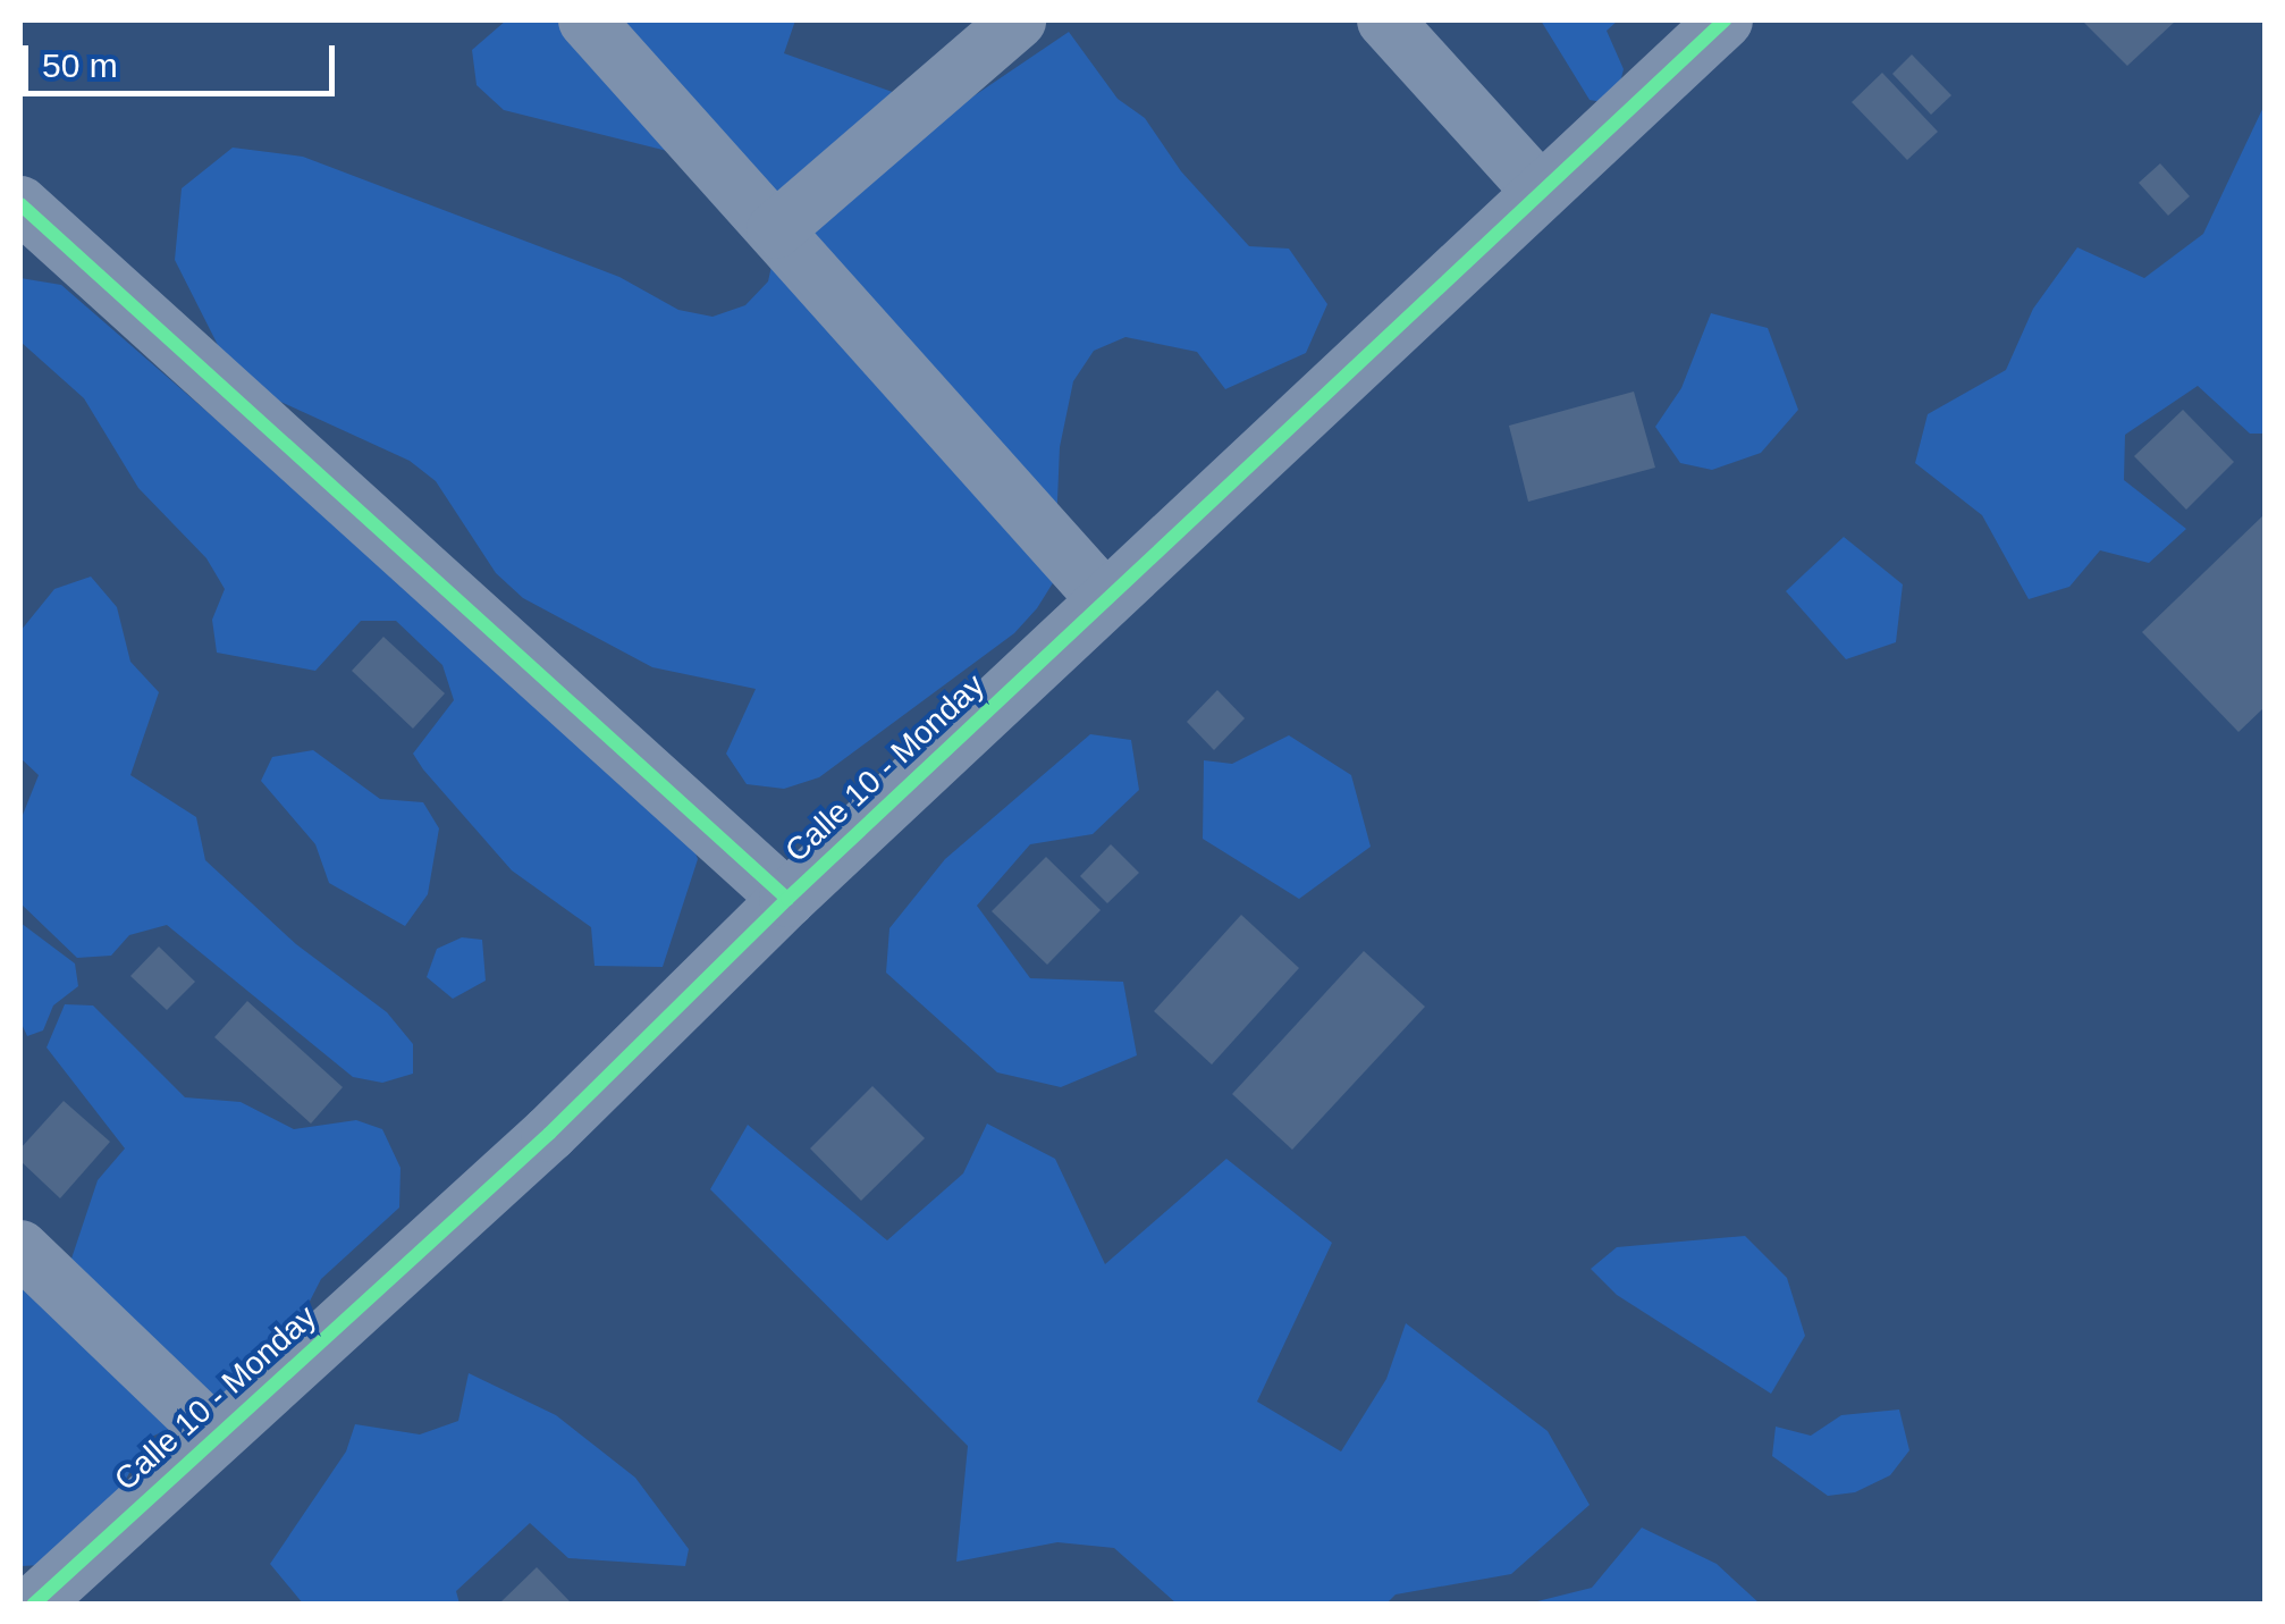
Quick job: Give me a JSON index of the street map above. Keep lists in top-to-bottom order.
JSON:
{
  "streets": {
    "street": ["Calle 10 - Monday"]
  },
  "scale_bar": "50 m"
}
